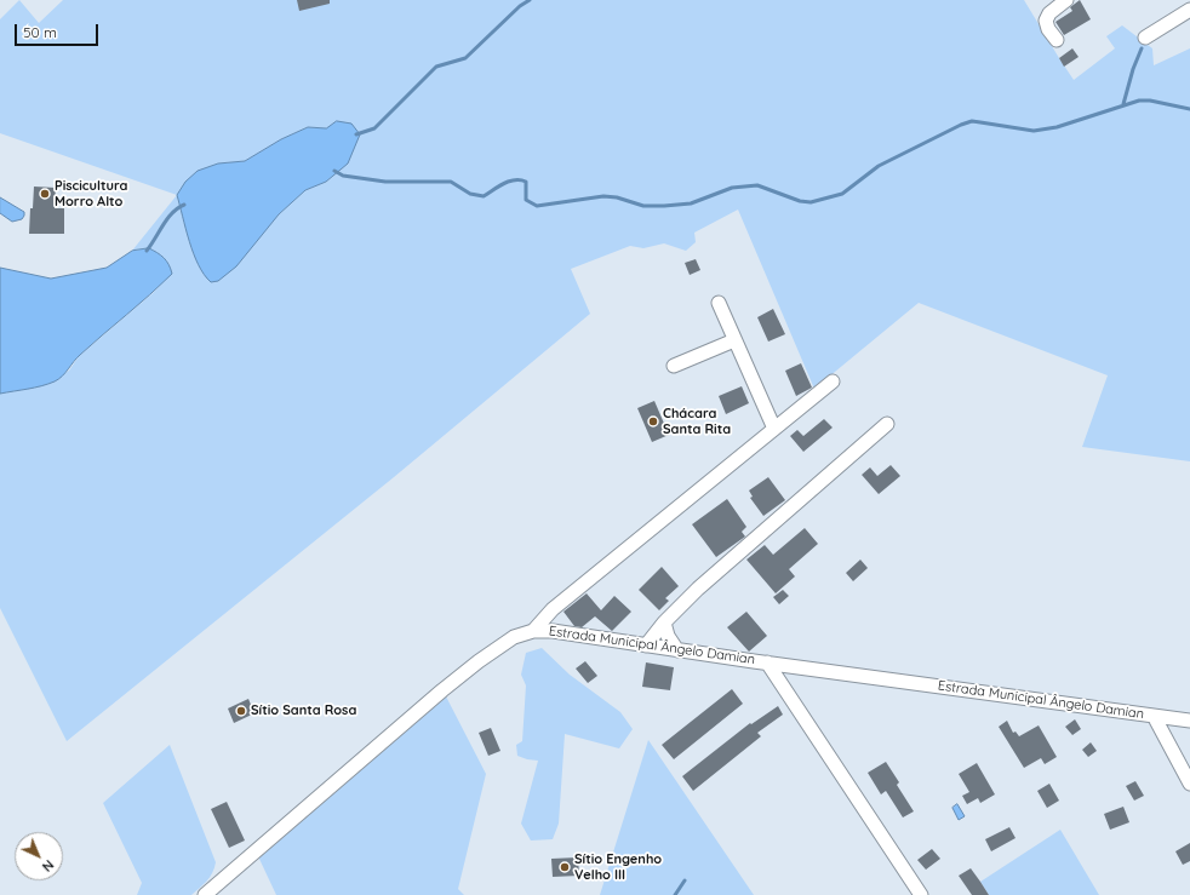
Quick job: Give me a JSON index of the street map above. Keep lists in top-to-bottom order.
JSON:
{
  "streets": {
    "street": ["Estrada Municipal Ângelo Damian"]
  },
  "places": [
    "Piscicultura Morro Alto",
    "Chácara Santa Rita",
    "Sítio Santa Rosa",
    "Sítio Engenho Velho III"
  ],
  "scale_bar": "50 m",
  "north": "bottom right"
}
